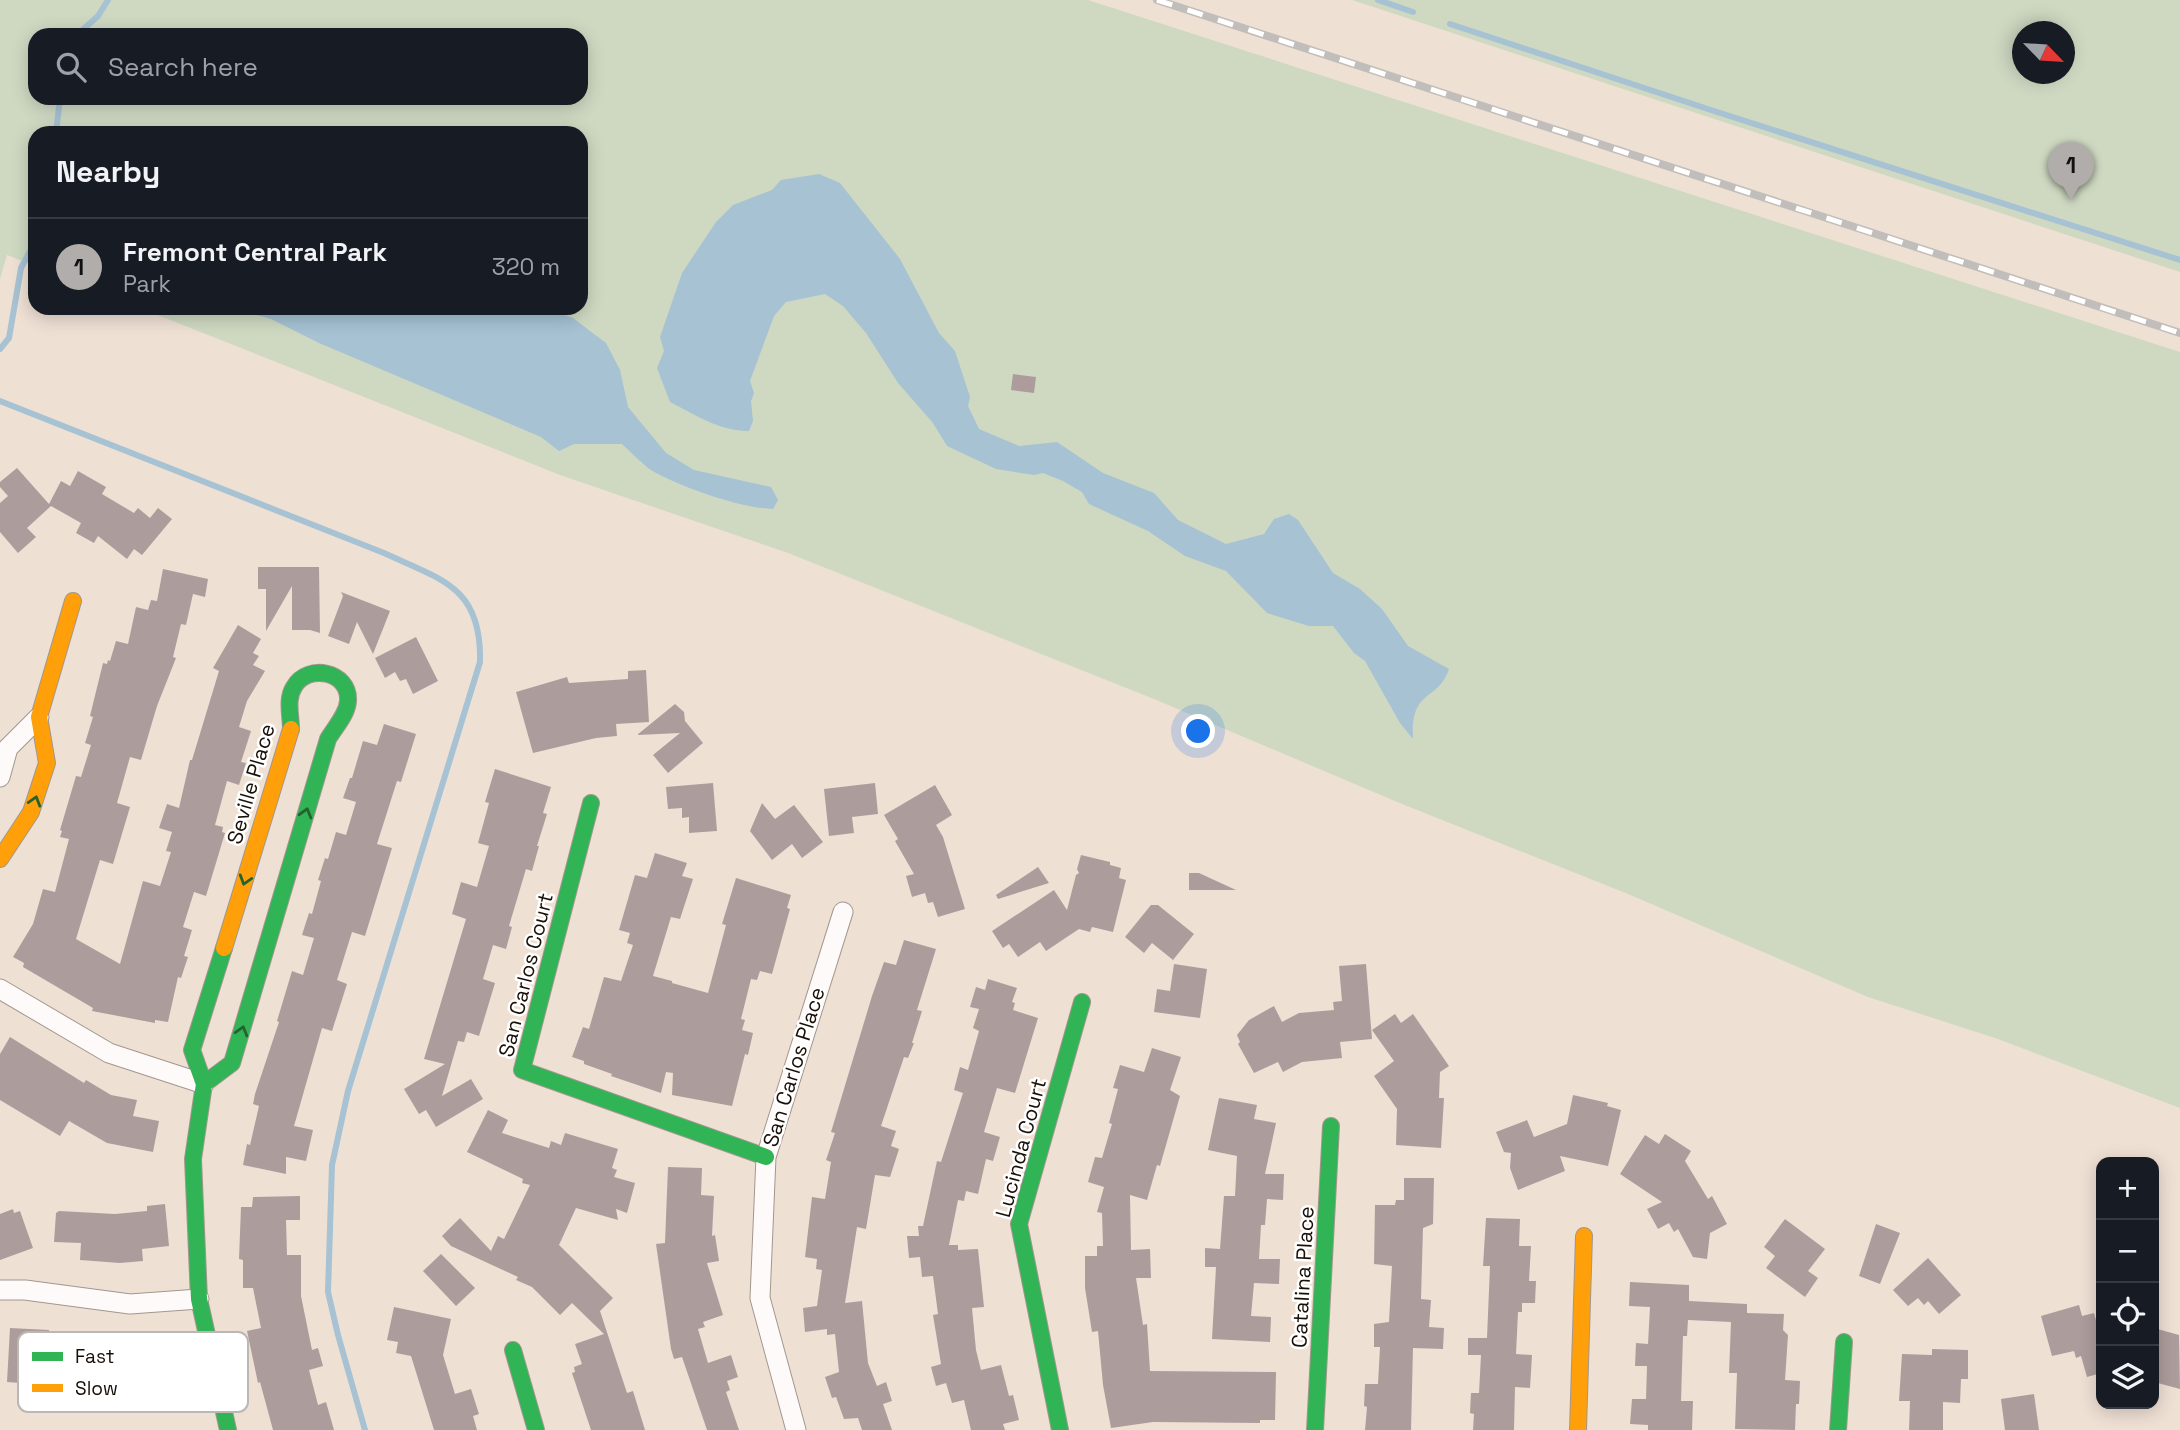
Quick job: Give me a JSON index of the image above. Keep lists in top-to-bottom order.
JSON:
{
  "streets": {
    "street": [
      "Seville Place",
      "San Carlos Court",
      "San Carlos Place",
      "Lucinda Court",
      "Catalina Place"
    ]
  },
  "crossings": [
    ["San Carlos Court", "San Carlos Place"]
  ],
  "legend": ["Fast", "Slow"],
  "north": "bottom right",
  "page": {
    "search": "Search here",
    "heading": "Nearby",
    "pins": "1",
    "list": [
      {
        "mark": "1",
        "name": "Fremont Central Park",
        "note": "Park",
        "value": "320 m"
      }
    ],
    "map_buttons": ["+", "−"]
  }
}
